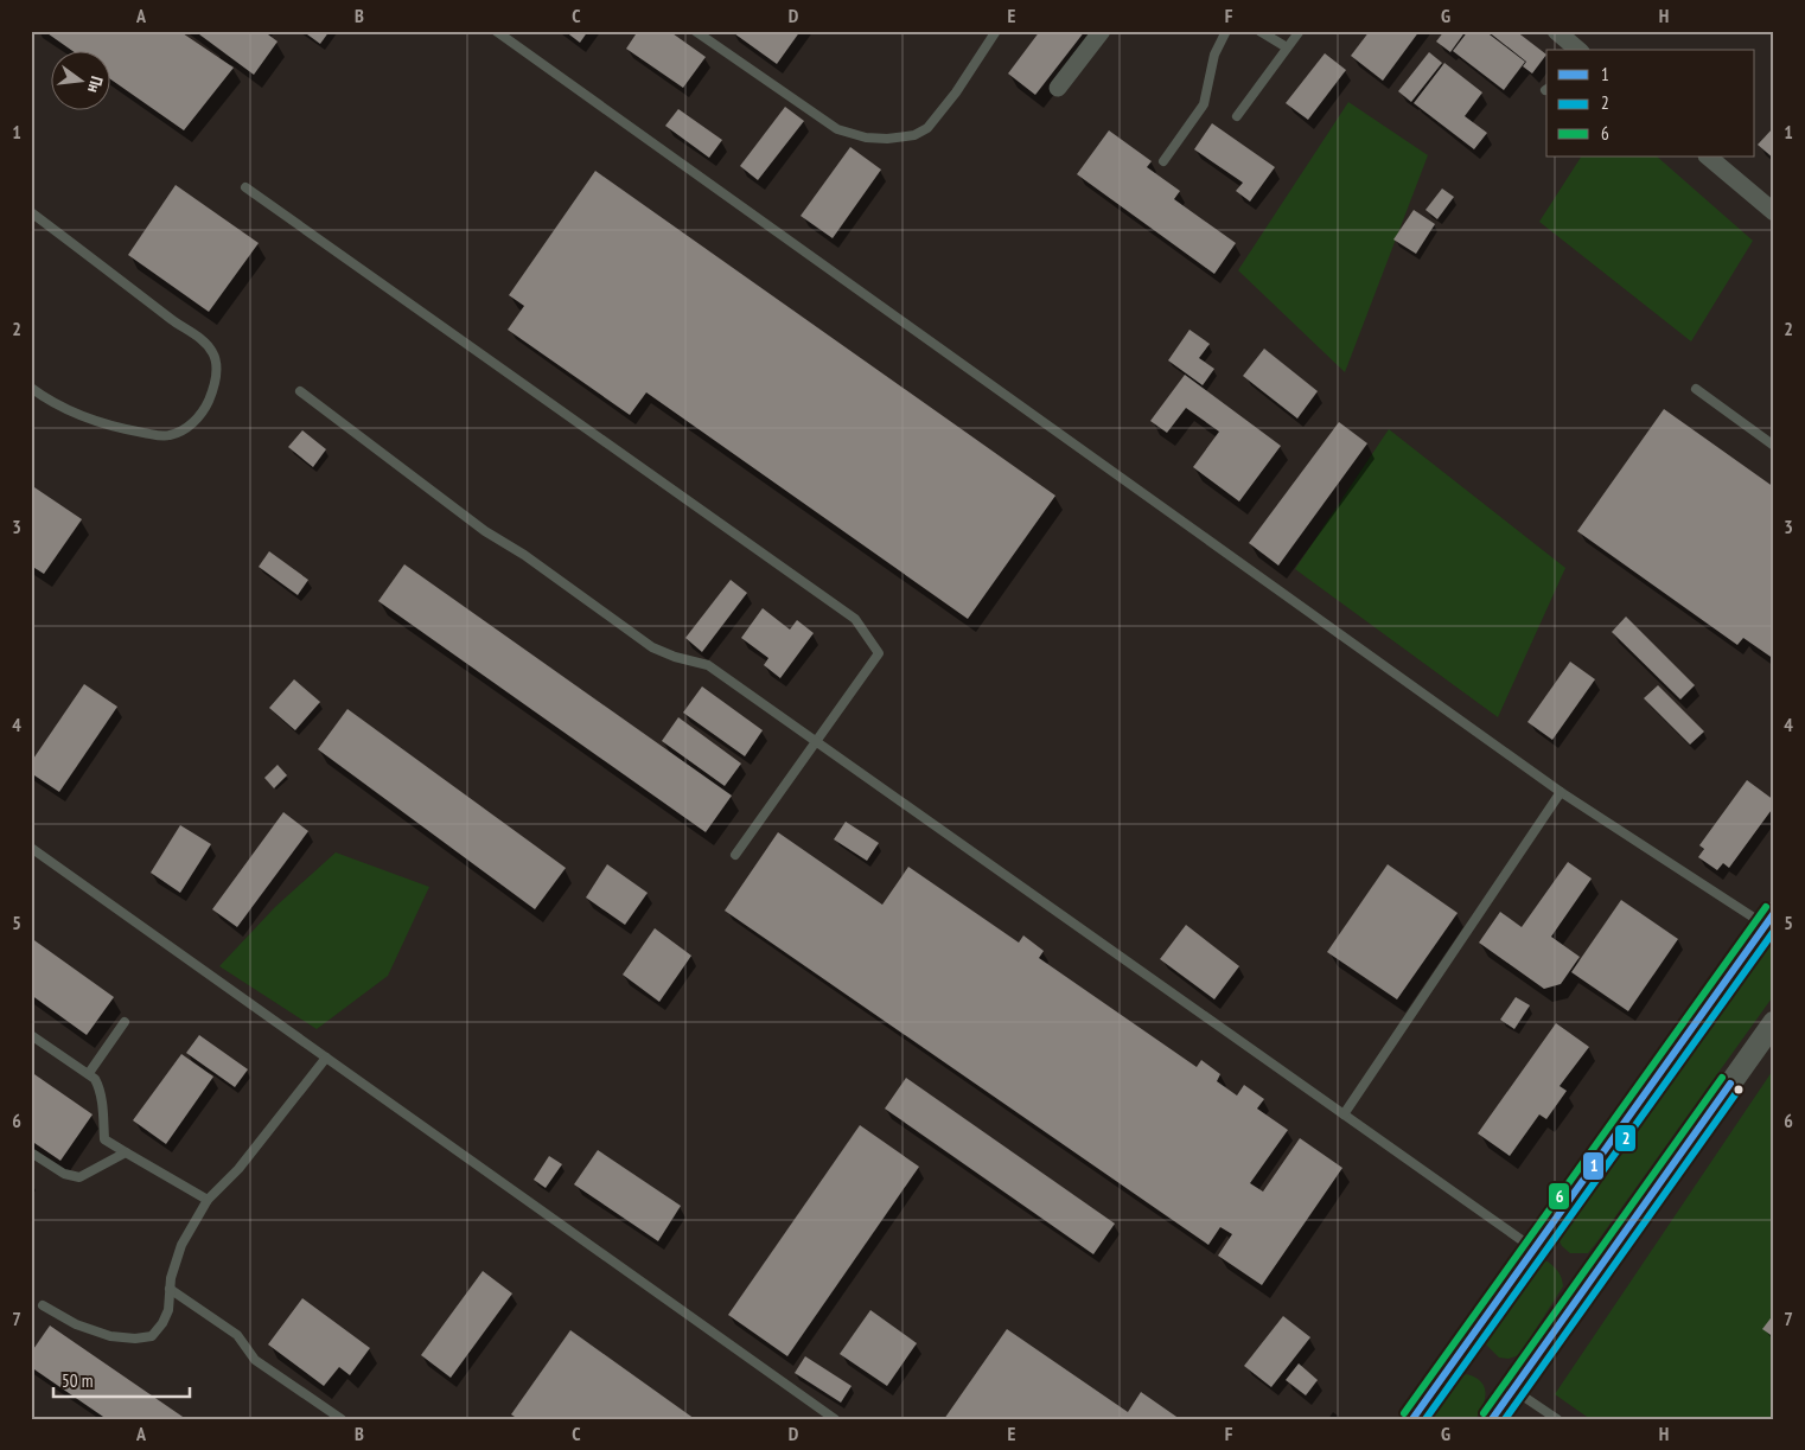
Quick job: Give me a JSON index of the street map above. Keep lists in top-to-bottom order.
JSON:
{
  "lines": ["transit line 6", "transit line 1", "transit line 2"],
  "legend": ["1", "2", "6"],
  "scale_bar": "50 m",
  "north": "right",
  "grid": {
    "columns": [
      "A",
      "B",
      "C",
      "D",
      "E",
      "F",
      "G",
      "H"
    ],
    "rows": [
      "1",
      "2",
      "3",
      "4",
      "5",
      "6",
      "7"
    ]
  }
}
